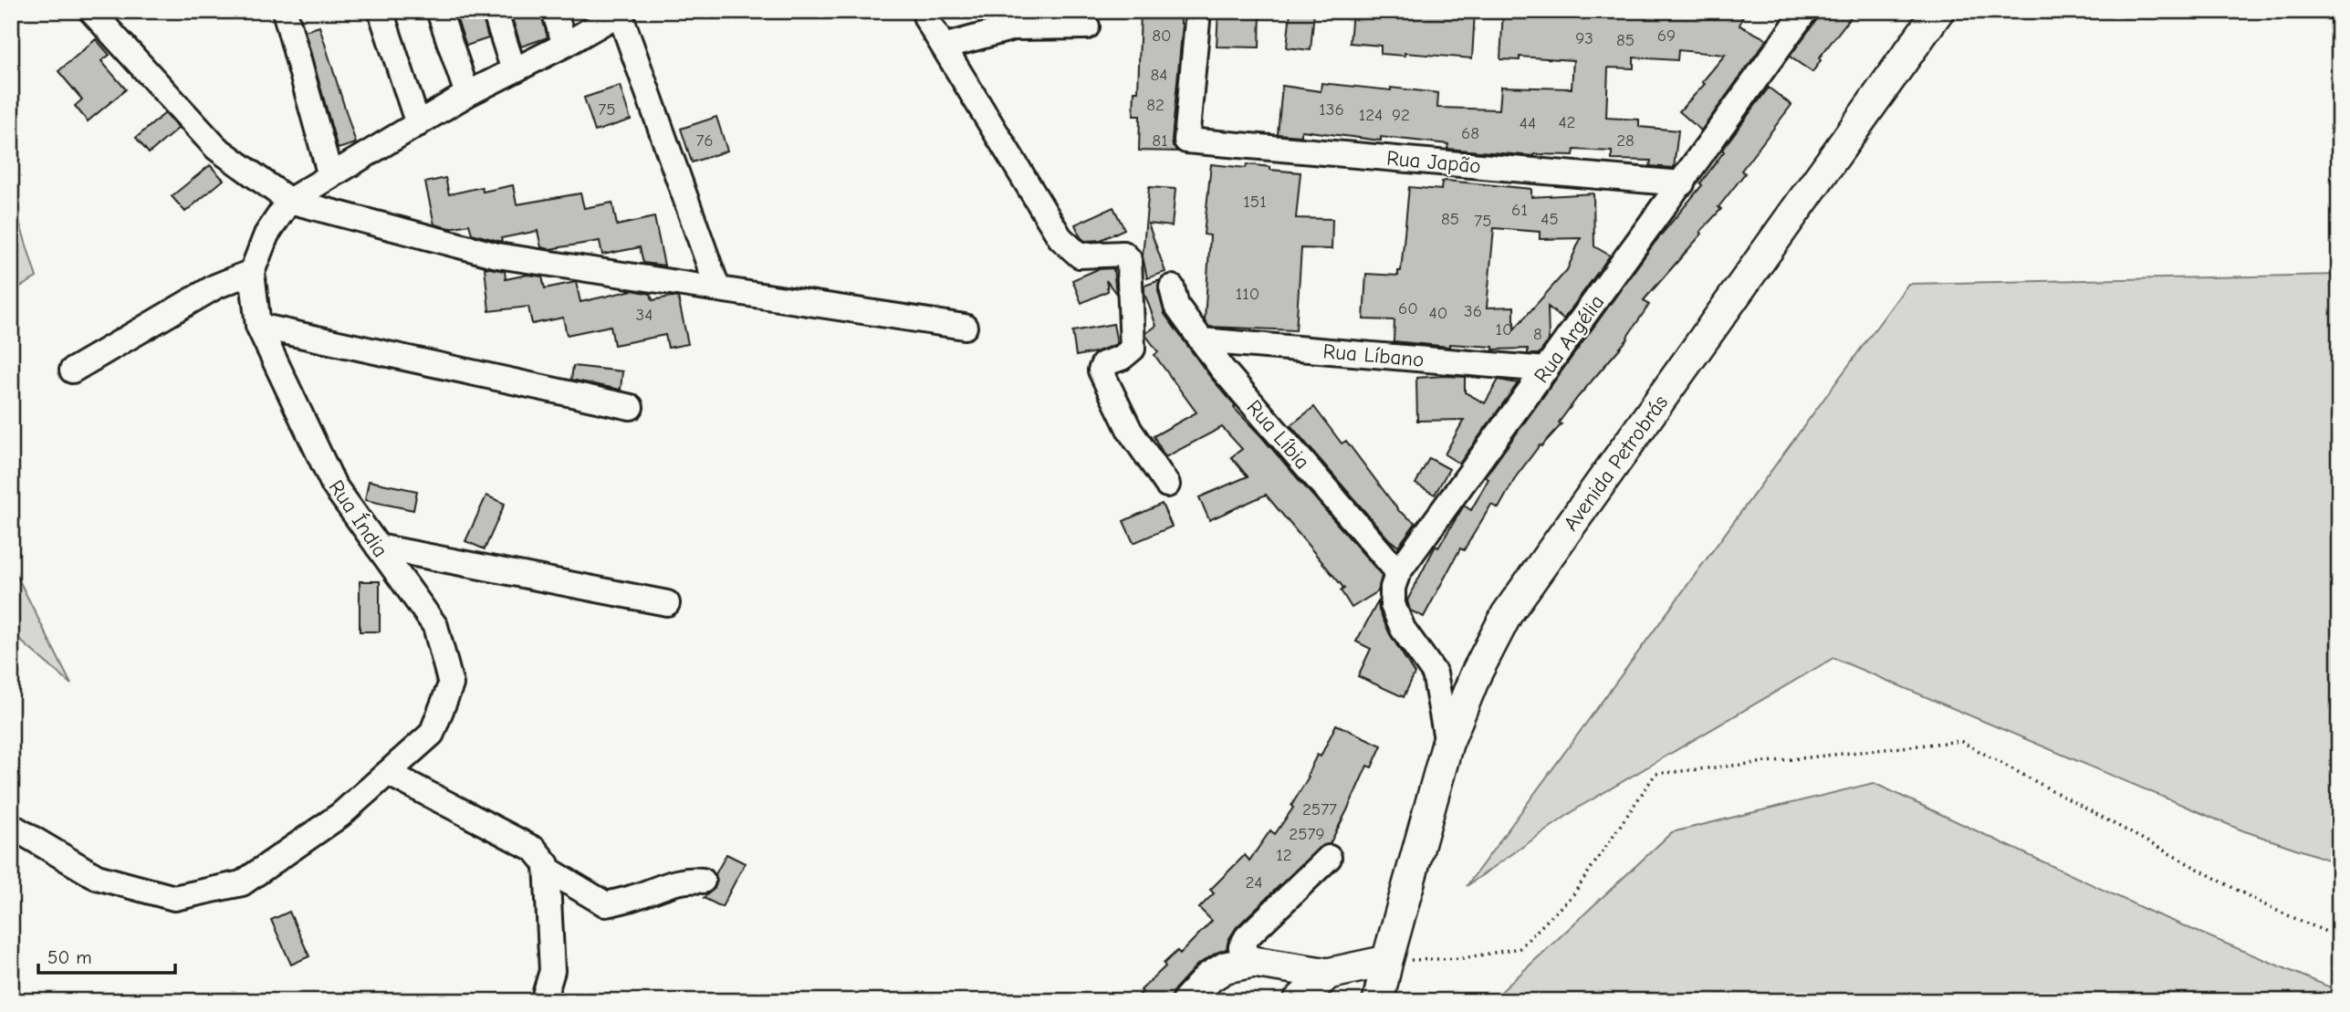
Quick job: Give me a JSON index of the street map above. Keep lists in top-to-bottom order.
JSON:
{
  "streets": {
    "main road": ["Avenida Petrobrás"],
    "street": [
      "Rua Japão",
      "Rua Argélia",
      "Rua Líbano",
      "Rua Líbia",
      "Rua Índia"
    ]
  },
  "crossings": [
    ["Rua Japão", "Rua Argélia"],
    ["Rua Argélia", "Rua Líbano"],
    ["Rua Argélia", "Rua Líbia"],
    ["Rua Argélia", "Avenida Petrobrás"],
    ["Rua Líbano", "Rua Líbia"]
  ],
  "house_numbers": [
    "80",
    "69",
    "93",
    "85",
    "84",
    "82",
    "75",
    "136",
    "124",
    "92",
    "42",
    "44",
    "68",
    "76",
    "81",
    "28",
    "151",
    "61",
    "85",
    "45",
    "75",
    "110",
    "60",
    "36",
    "40",
    "34",
    "10",
    "8",
    "2577",
    "2579",
    "12",
    "24"
  ],
  "scale_bar": "50 m"
}
